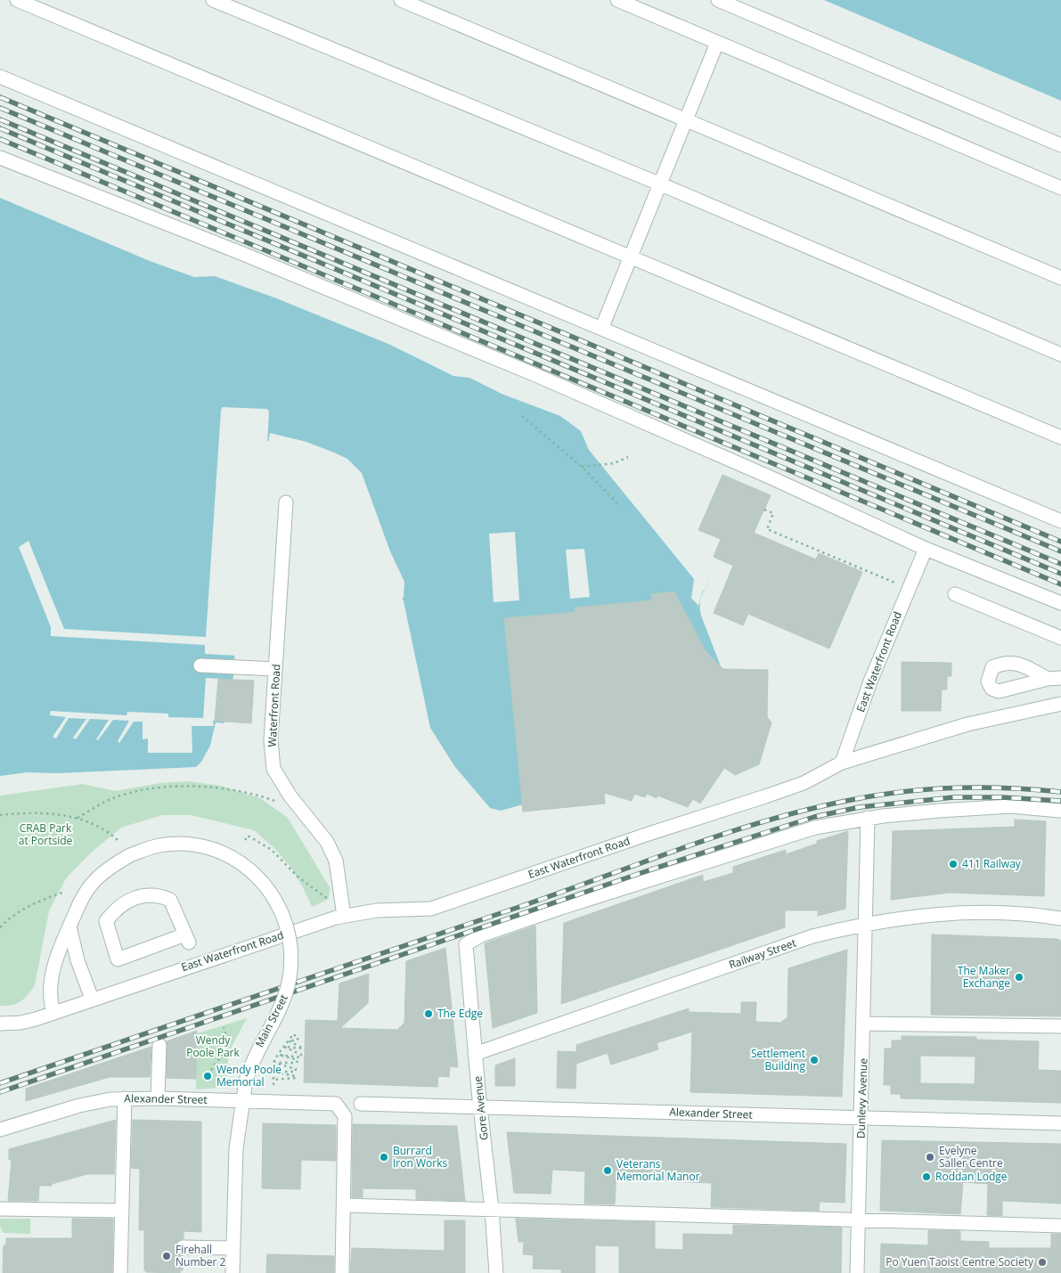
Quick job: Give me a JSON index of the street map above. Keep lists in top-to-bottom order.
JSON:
{
  "streets": {
    "street": [
      "East Waterfront Road",
      "Waterfront Road",
      "Railway Street",
      "Main Street",
      "Dunlevy Avenue",
      "Alexander Street",
      "Gore Avenue"
    ]
  },
  "crossings": [
    ["East Waterfront Road", "Waterfront Road"],
    ["East Waterfront Road", "Main Street"],
    ["Railway Street", "Dunlevy Avenue"],
    ["Railway Street", "Gore Avenue"],
    ["Main Street", "Alexander Street"],
    ["Dunlevy Avenue", "Alexander Street"],
    ["Dunlevy Avenue", "Gore Avenue"],
    ["Alexander Street", "Gore Avenue"]
  ],
  "parks": ["CRAB Park at Portside", "Wendy Poole Park"],
  "places": [
    "411 Railway",
    "The Maker Exchange",
    "The Edge",
    "Settlement Building",
    "Wendy Poole Memorial",
    "Burrard Iron Works",
    "Evelyne Saller Centre",
    "Veterans Memorial Manor",
    "Roddan Lodge",
    "Firehall Number 2",
    "Po Yuen Taoist Centre Society"
  ]
}
